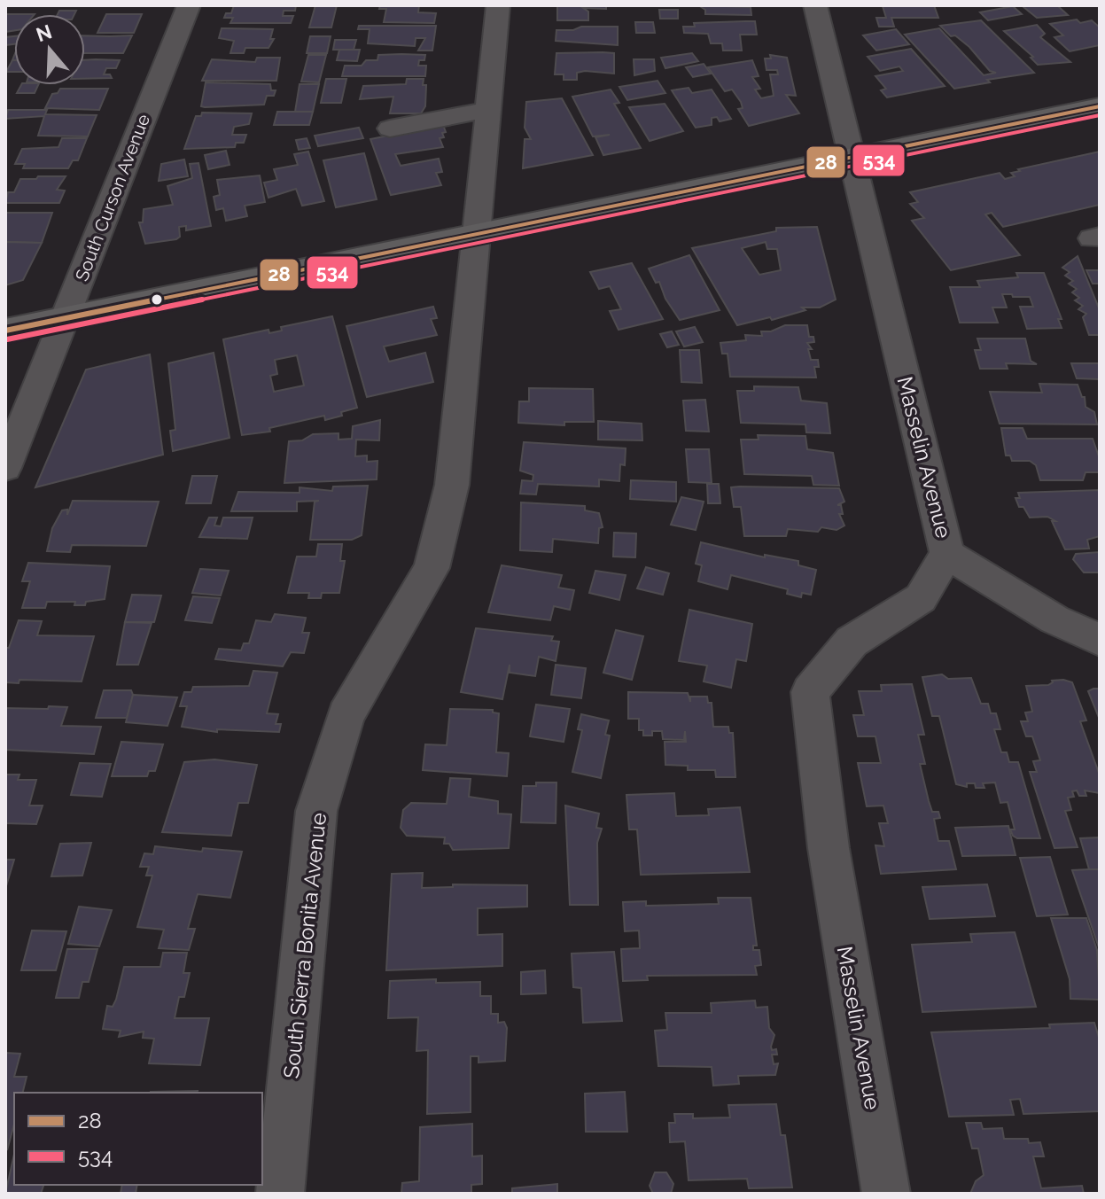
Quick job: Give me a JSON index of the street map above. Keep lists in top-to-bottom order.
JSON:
{
  "streets": {
    "street": ["South Curson Avenue", "Masselin Avenue", "South Sierra Bonita Avenue"]
  },
  "lines": ["transit line 28", "transit line 534"],
  "legend": ["28", "534"],
  "north": "top"
}
